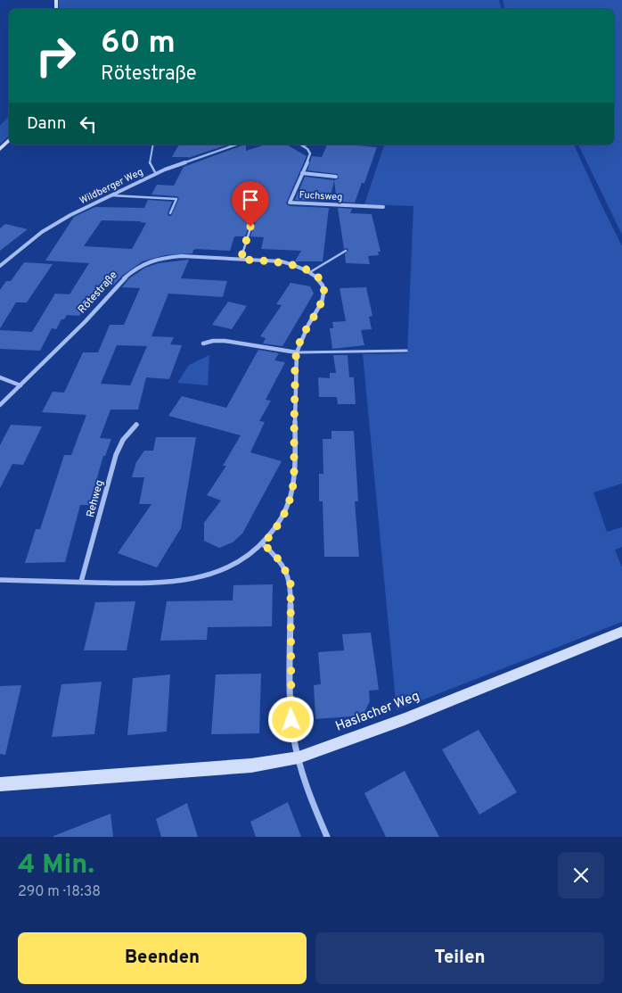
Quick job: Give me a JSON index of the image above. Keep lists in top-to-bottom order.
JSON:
{
  "streets": {
    "street": [
      "Wildberger Weg",
      "Fuchsweg",
      "Rötestraße",
      "Rehweg",
      "Haslacher Weg"
    ]
  },
  "crossings": [
    ["Rötestraße", "Rehweg"]
  ],
  "page": {
    "turn": ["60 m", "Rötestraße"],
    "then": "Dann",
    "heading": ["4 Min.", "290 m · 18:38"],
    "buttons": ["Beenden", "Teilen"]
  }
}
